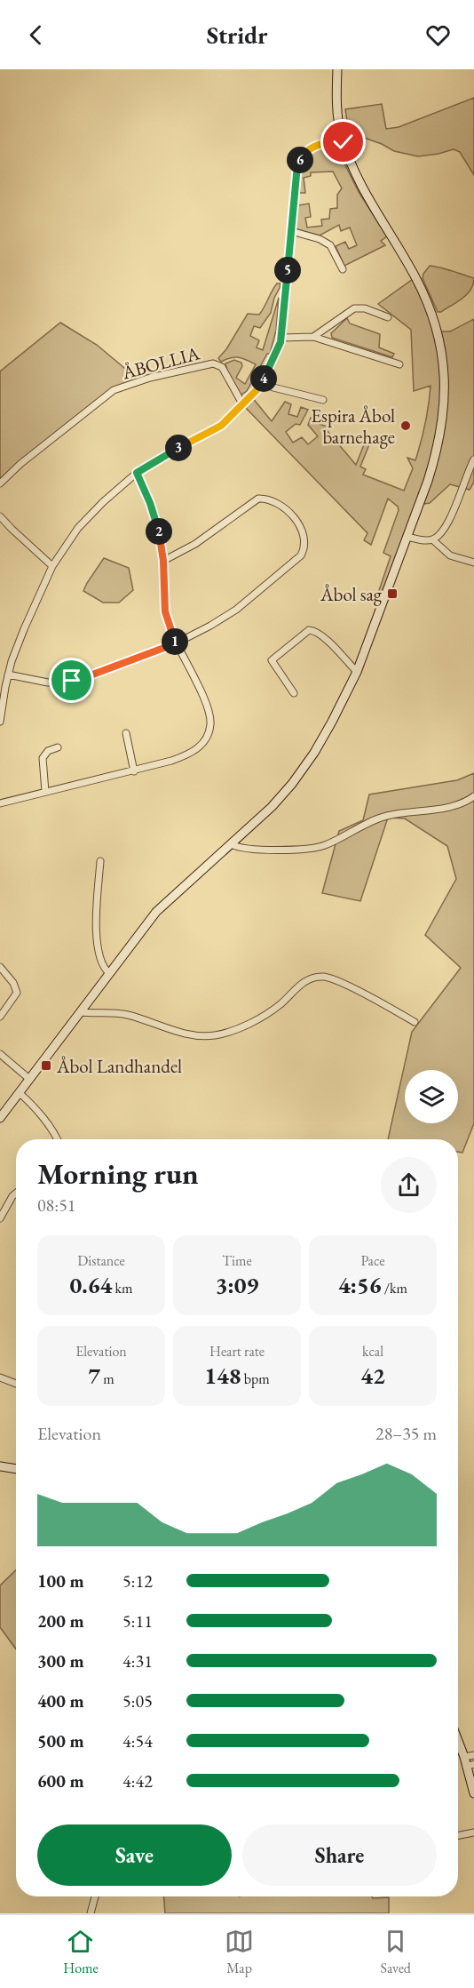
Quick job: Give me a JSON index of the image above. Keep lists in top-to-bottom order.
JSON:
{
  "streets": {
    "street": ["ÅBOLLIA"]
  },
  "places": {
    "other": ["Espira Åbol barnehage"],
    "transit": ["Åbol sag", "Åbol Landhandel"]
  },
  "page": {
    "header": "Stridr",
    "pins": [
      "6",
      "5",
      "4",
      "3",
      "2",
      "1"
    ],
    "heading": ["Morning run", "08:51"],
    "stats": [
      ["Distance", "0.64 km"],
      ["Time", "3:09"],
      ["Pace", "4:56 /km"],
      ["Elevation", "7 m"],
      ["Heart rate", "148 bpm"],
      ["kcal", "42"]
    ],
    "chart": ["Elevation", "28–35 m"],
    "list": [
      {
        "name": "100 m",
        "note": "5:12"
      },
      {
        "name": "200 m",
        "note": "5:11"
      },
      {
        "name": "300 m",
        "note": "4:31"
      },
      {
        "name": "400 m",
        "note": "5:05"
      },
      {
        "name": "500 m",
        "note": "4:54"
      },
      {
        "name": "600 m",
        "note": "4:42"
      }
    ],
    "buttons": ["Save", "Share"],
    "tabs": ["Home", "Map", "Saved"]
  }
}
